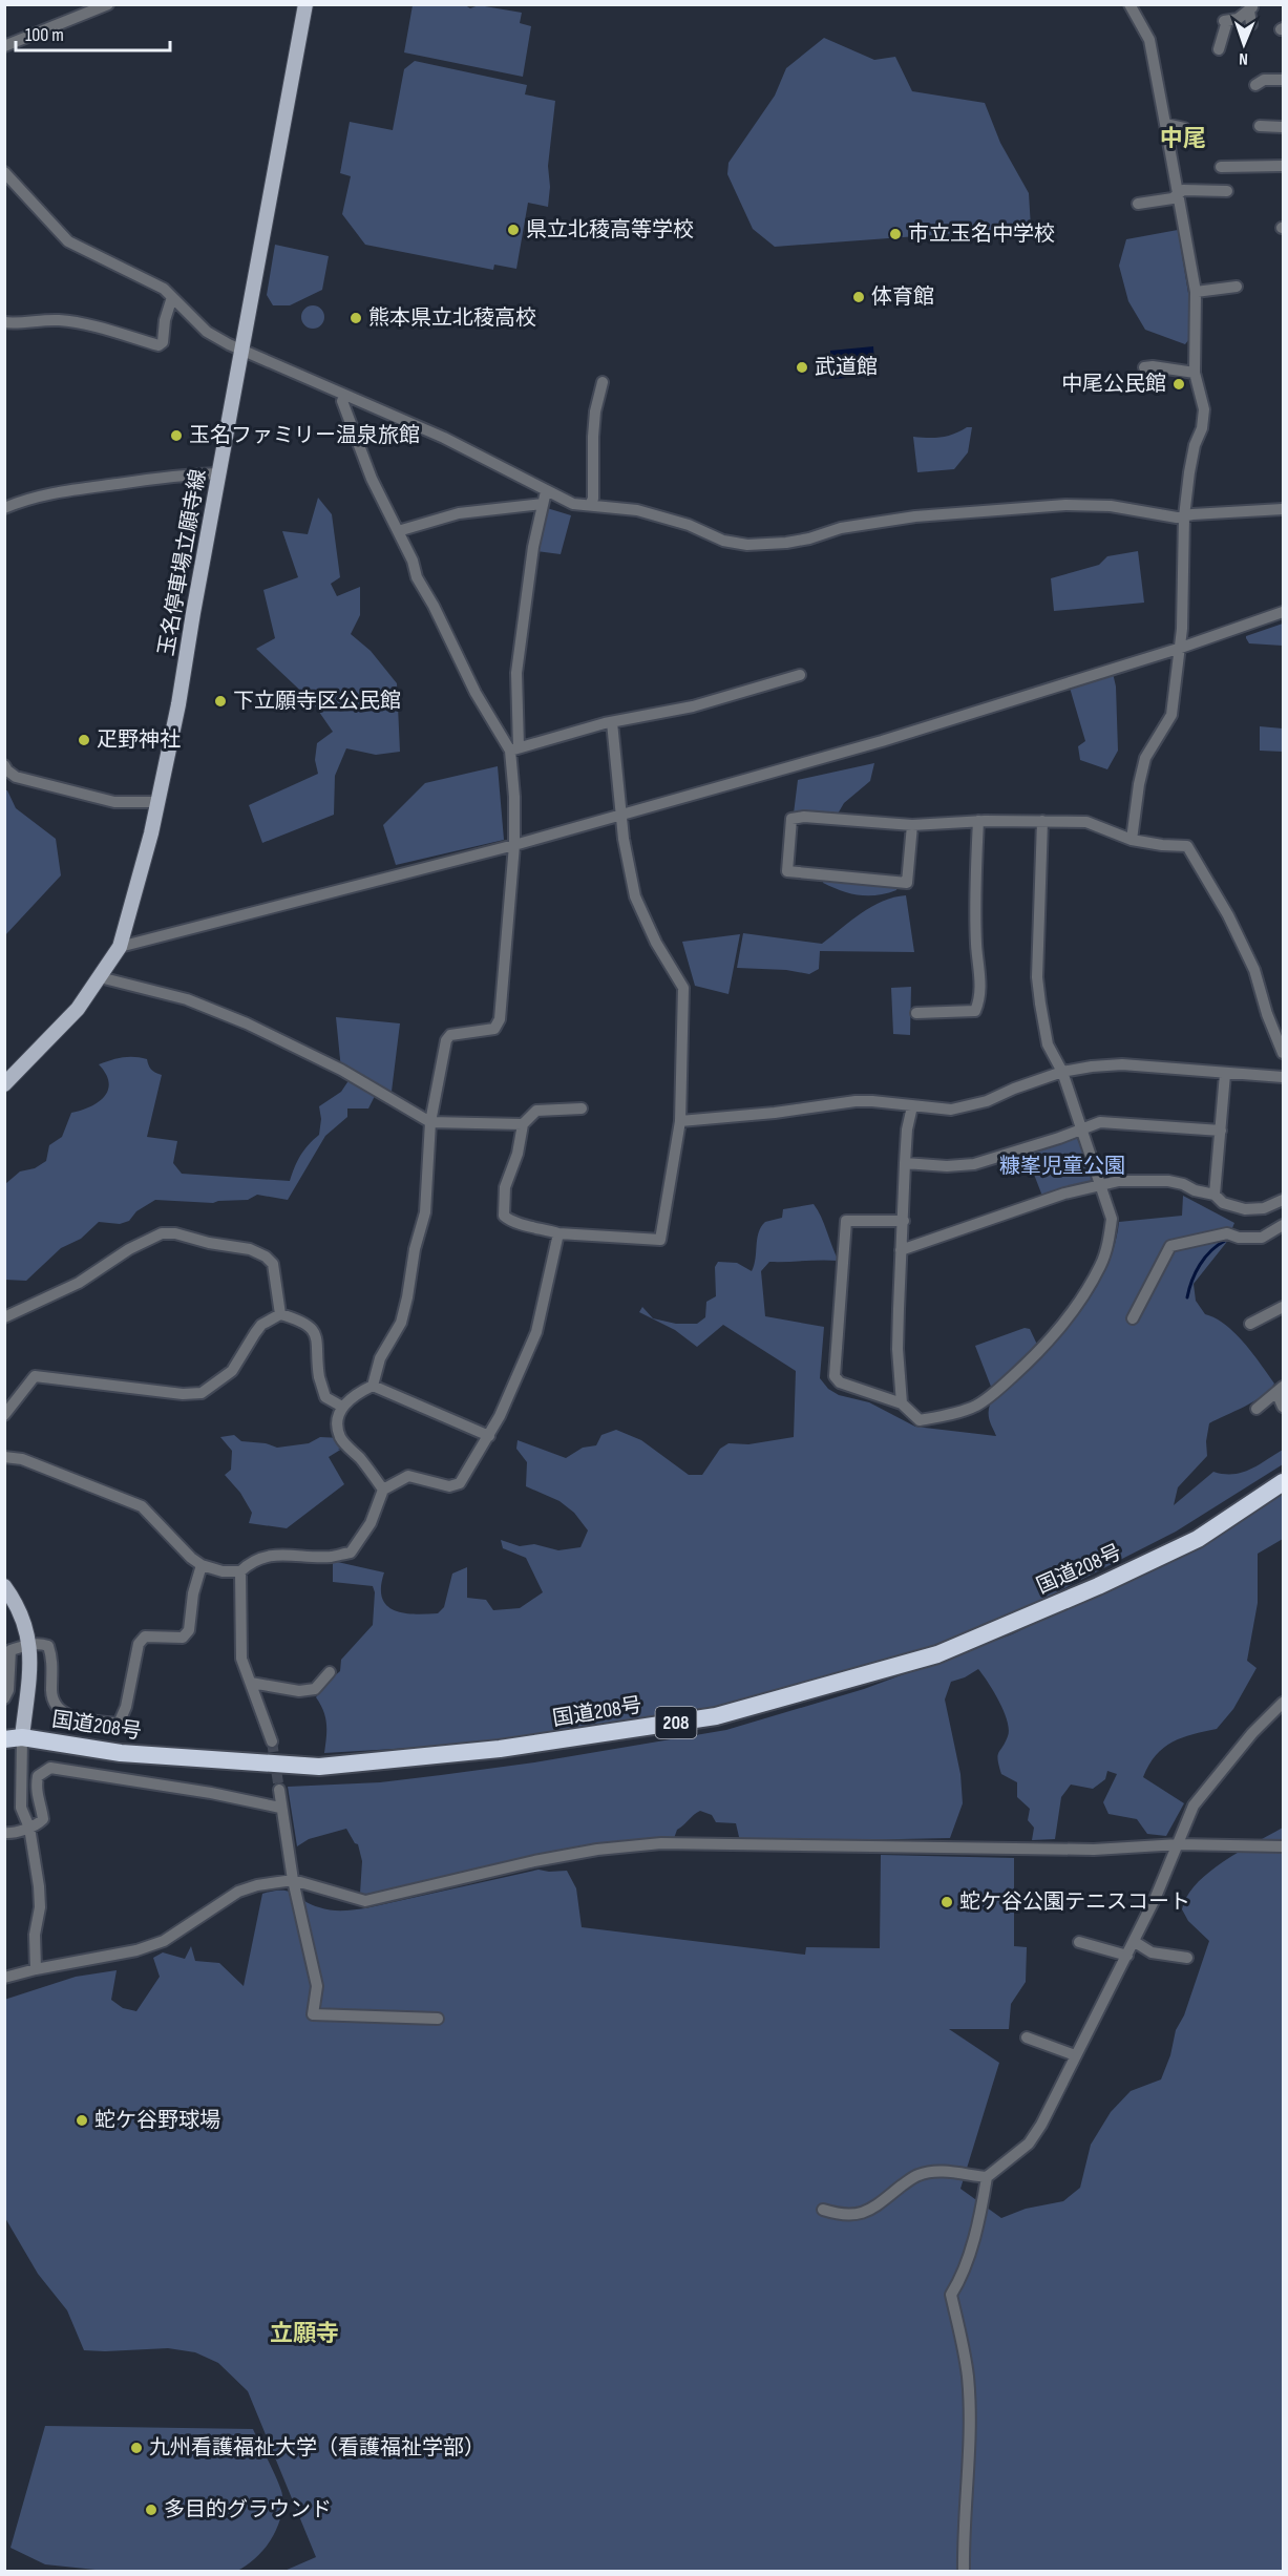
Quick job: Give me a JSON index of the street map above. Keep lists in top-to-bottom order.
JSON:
{
  "streets": {
    "highway": ["国道208号", "208"],
    "main road": ["玉名停車場立願寺線"]
  },
  "districts": ["中尾", "立願寺"],
  "parks": ["糠峯児童公園"],
  "places": [
    "県立北稜高等学校",
    "市立玉名中学校",
    "体育館",
    "熊本県立北稜高校",
    "武道館",
    "中尾公民館",
    "玉名ファミリー温泉旅館",
    "下立願寺区公民館",
    "疋野神社",
    "蛇ケ谷公園テニスコート",
    "蛇ケ谷野球場",
    "九州看護福祉大学（看護福祉学部）",
    "多目的グラウンド"
  ],
  "scale_bar": "100 m",
  "north": "bottom"
}
